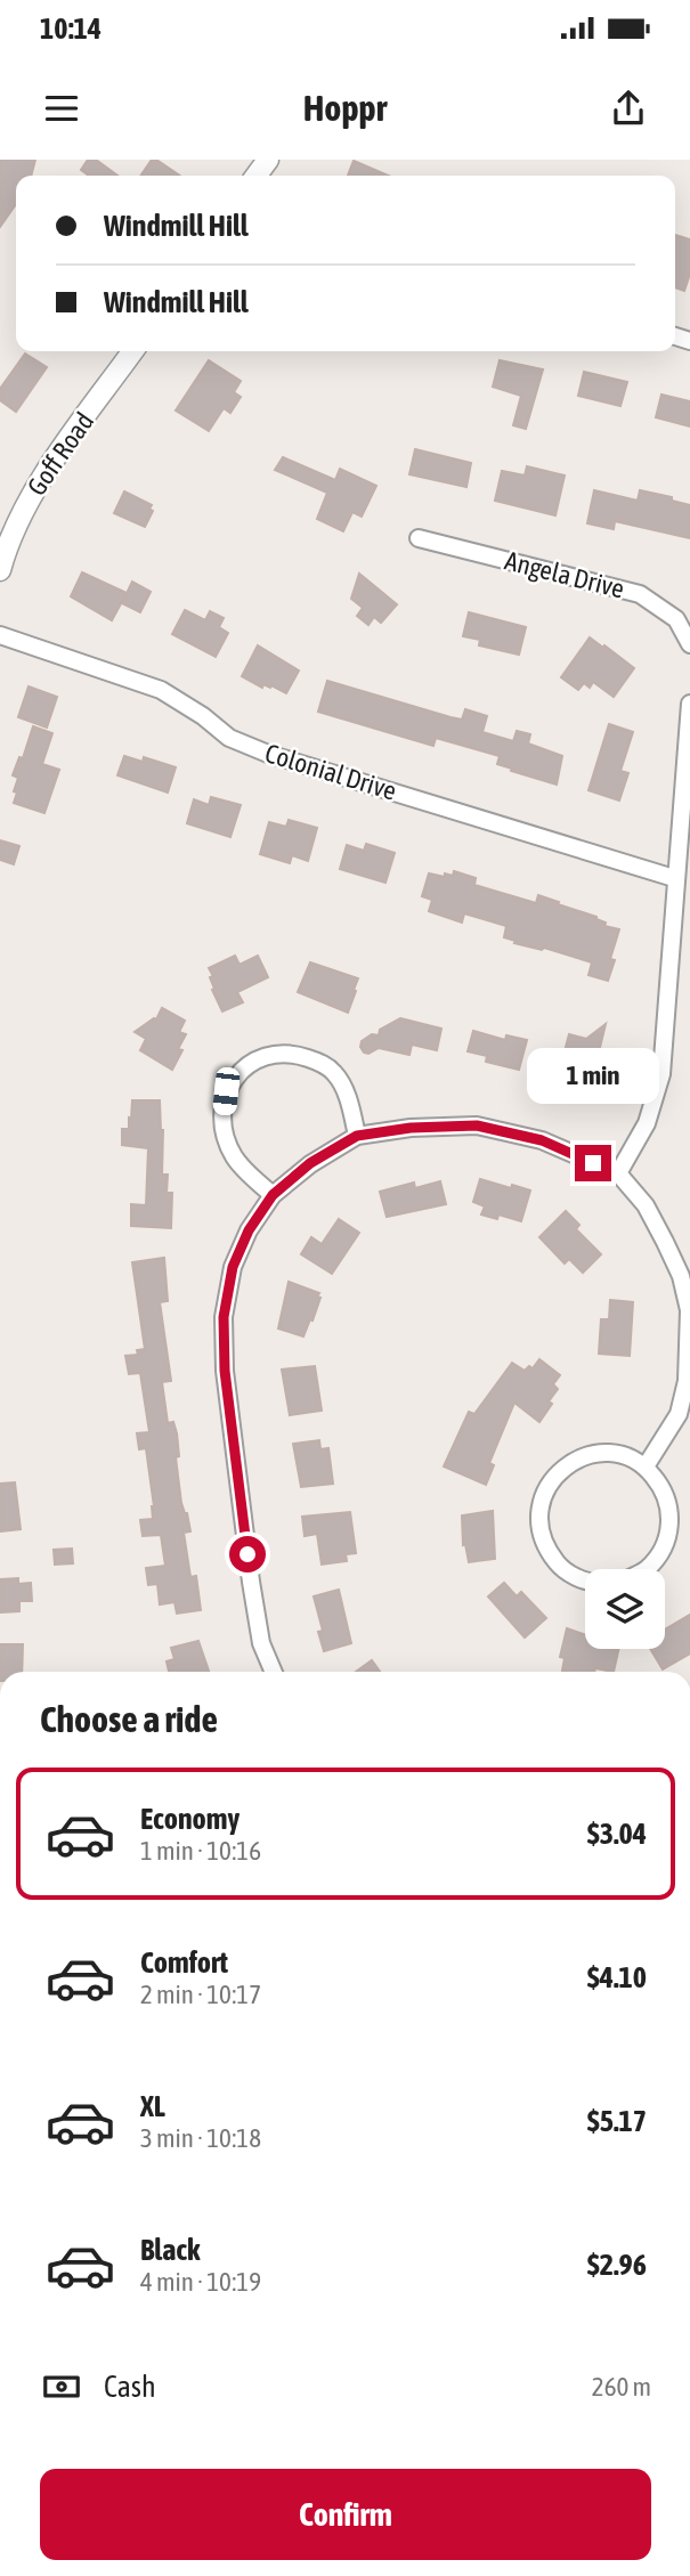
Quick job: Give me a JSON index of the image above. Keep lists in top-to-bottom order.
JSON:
{
  "streets": {
    "street": ["Goff Road", "Angela Drive", "Colonial Drive"]
  },
  "page": {
    "status": "10:14",
    "header": "Hoppr",
    "banner": ["Windmill Hill", "Windmill Hill"],
    "bubble": "1 min",
    "heading": "Choose a ride",
    "list": [
      {
        "name": "Economy",
        "note": "1 min · 10:16",
        "value": "$3.04"
      },
      {
        "name": "Comfort",
        "note": "2 min · 10:17",
        "value": "$4.10"
      },
      {
        "name": "XL",
        "note": "3 min · 10:18",
        "value": "$5.17"
      },
      {
        "name": "Black",
        "note": "4 min · 10:19",
        "value": "$2.96"
      }
    ],
    "pay": ["Cash", "260 m"],
    "buttons": "Confirm"
  }
}
